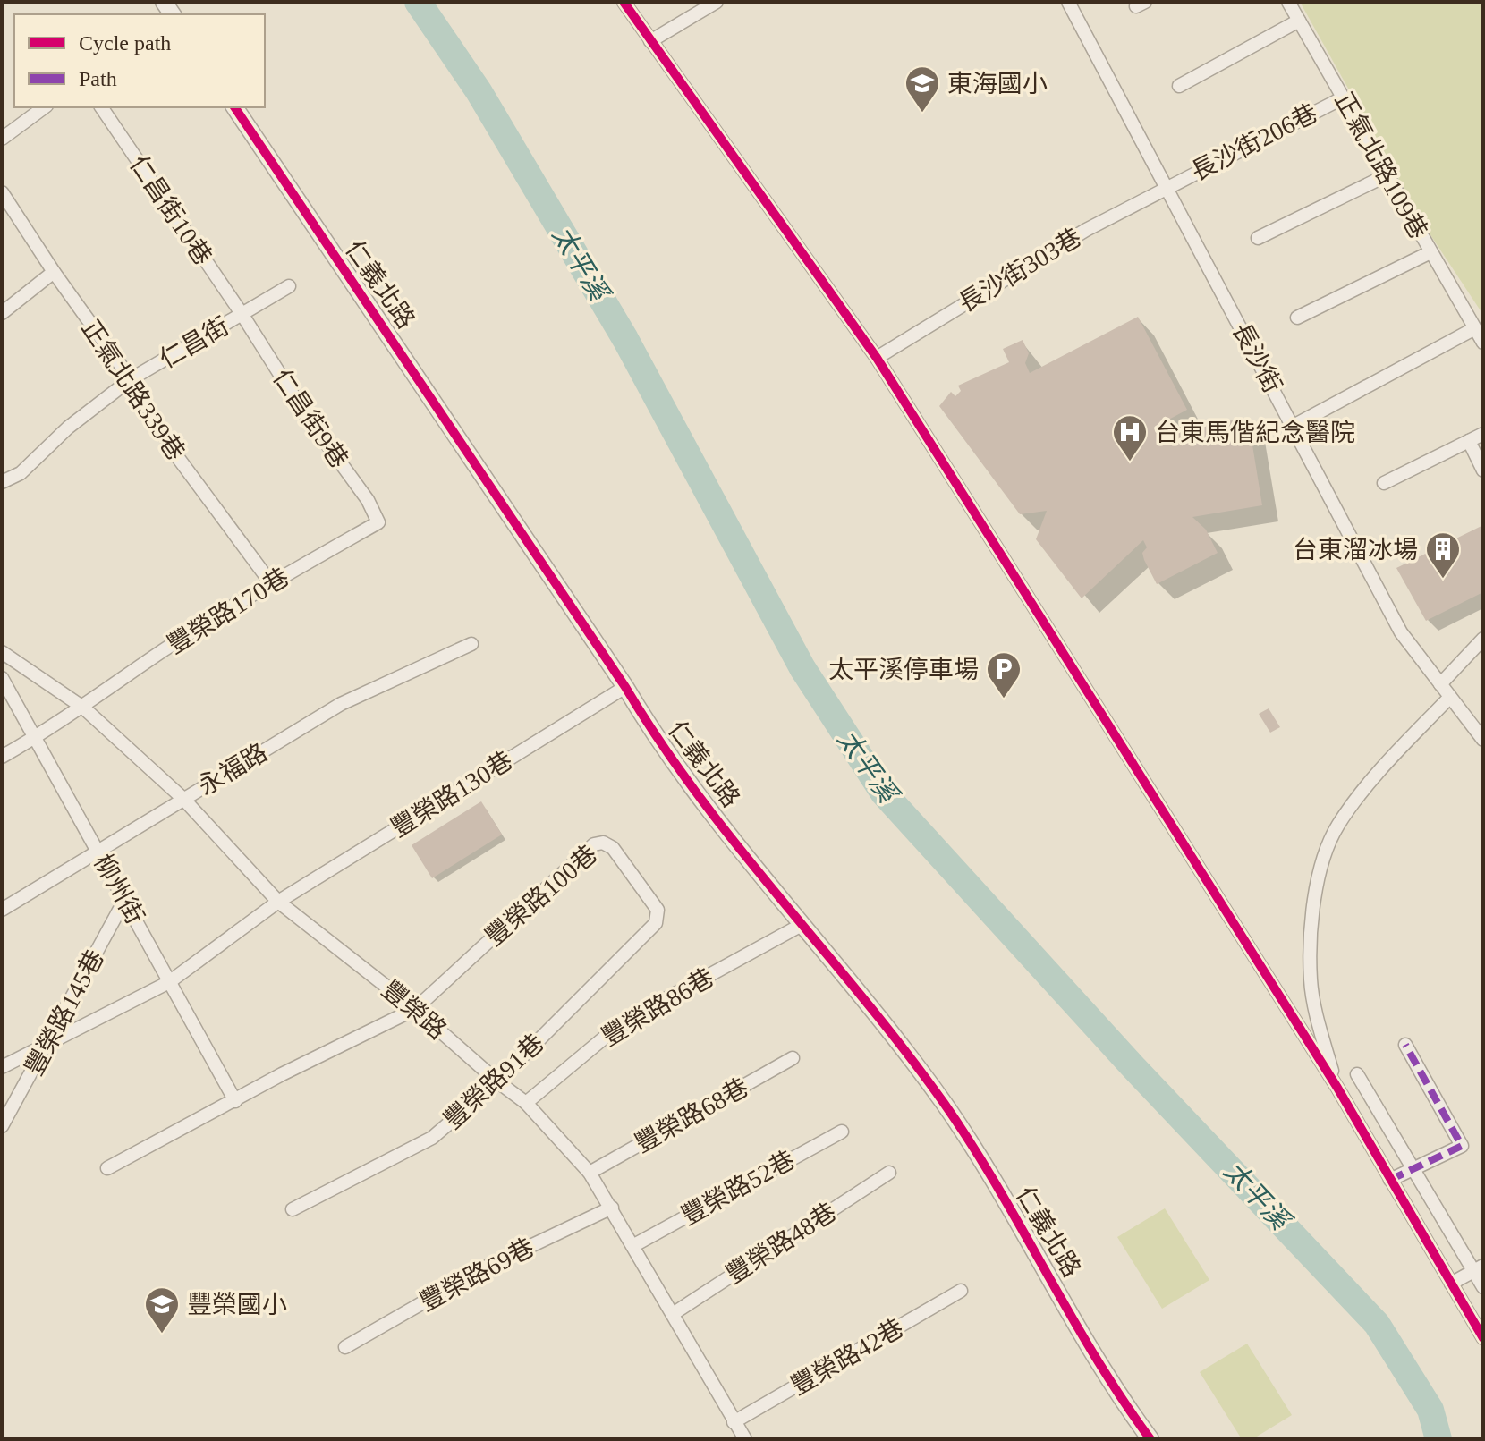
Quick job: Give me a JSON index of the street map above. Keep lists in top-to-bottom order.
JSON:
{
  "streets": {
    "street": [
      "長沙街206巷",
      "正氣北路109巷",
      "仁昌街10巷",
      "長沙街303巷",
      "仁義北路",
      "仁昌街",
      "長沙街",
      "正氣北路339巷",
      "仁昌街9巷",
      "豐榮路170巷",
      "永福路",
      "豐榮路130巷",
      "柳州街",
      "豐榮路100巷",
      "豐榮路86巷",
      "豐榮路",
      "豐榮路145巷",
      "豐榮路91巷",
      "豐榮路68巷",
      "豐榮路52巷",
      "豐榮路48巷",
      "豐榮路69巷",
      "豐榮路42巷"
    ]
  },
  "crossings": [
    ["長沙街206巷", "正氣北路109巷"],
    ["長沙街206巷", "長沙街303巷"],
    ["長沙街206巷", "長沙街"],
    ["仁昌街10巷", "仁昌街"],
    ["仁昌街10巷", "仁昌街9巷"],
    ["長沙街303巷", "長沙街"],
    ["仁義北路", "豐榮路130巷"],
    ["仁義北路", "豐榮路86巷"],
    ["仁昌街", "正氣北路339巷"],
    ["仁昌街", "仁昌街9巷"],
    ["正氣北路339巷", "豐榮路170巷"],
    ["仁昌街9巷", "豐榮路170巷"],
    ["豐榮路170巷", "柳州街"],
    ["豐榮路170巷", "豐榮路"],
    ["永福路", "柳州街"],
    ["永福路", "豐榮路"],
    ["豐榮路130巷", "柳州街"],
    ["豐榮路130巷", "豐榮路"],
    ["豐榮路130巷", "豐榮路145巷"],
    ["柳州街", "豐榮路145巷"],
    ["豐榮路100巷", "豐榮路"],
    ["豐榮路100巷", "豐榮路91巷"],
    ["豐榮路86巷", "豐榮路"],
    ["豐榮路", "豐榮路91巷"],
    ["豐榮路", "豐榮路68巷"],
    ["豐榮路", "豐榮路52巷"],
    ["豐榮路", "豐榮路48巷"],
    ["豐榮路", "豐榮路69巷"],
    ["豐榮路", "豐榮路42巷"]
  ],
  "water": ["太平溪"],
  "places": {
    "school or university": ["東海國小", "豐榮國小"],
    "hospital": ["台東馬偕紀念醫院"],
    "building": ["台東溜冰場"],
    "parking": ["太平溪停車場"]
  },
  "legend": ["Cycle path", "Path"]
}
